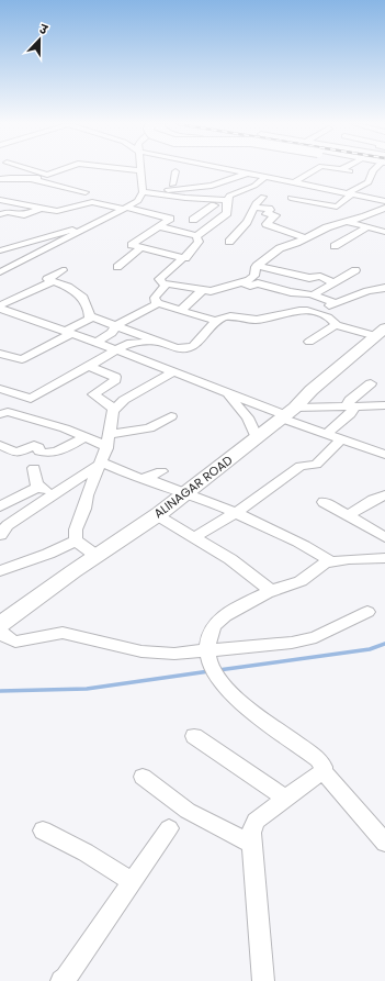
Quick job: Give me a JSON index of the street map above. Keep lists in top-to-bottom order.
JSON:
{
  "streets": {
    "main road": ["ALINAGAR ROAD"]
  },
  "north": "top"
}
